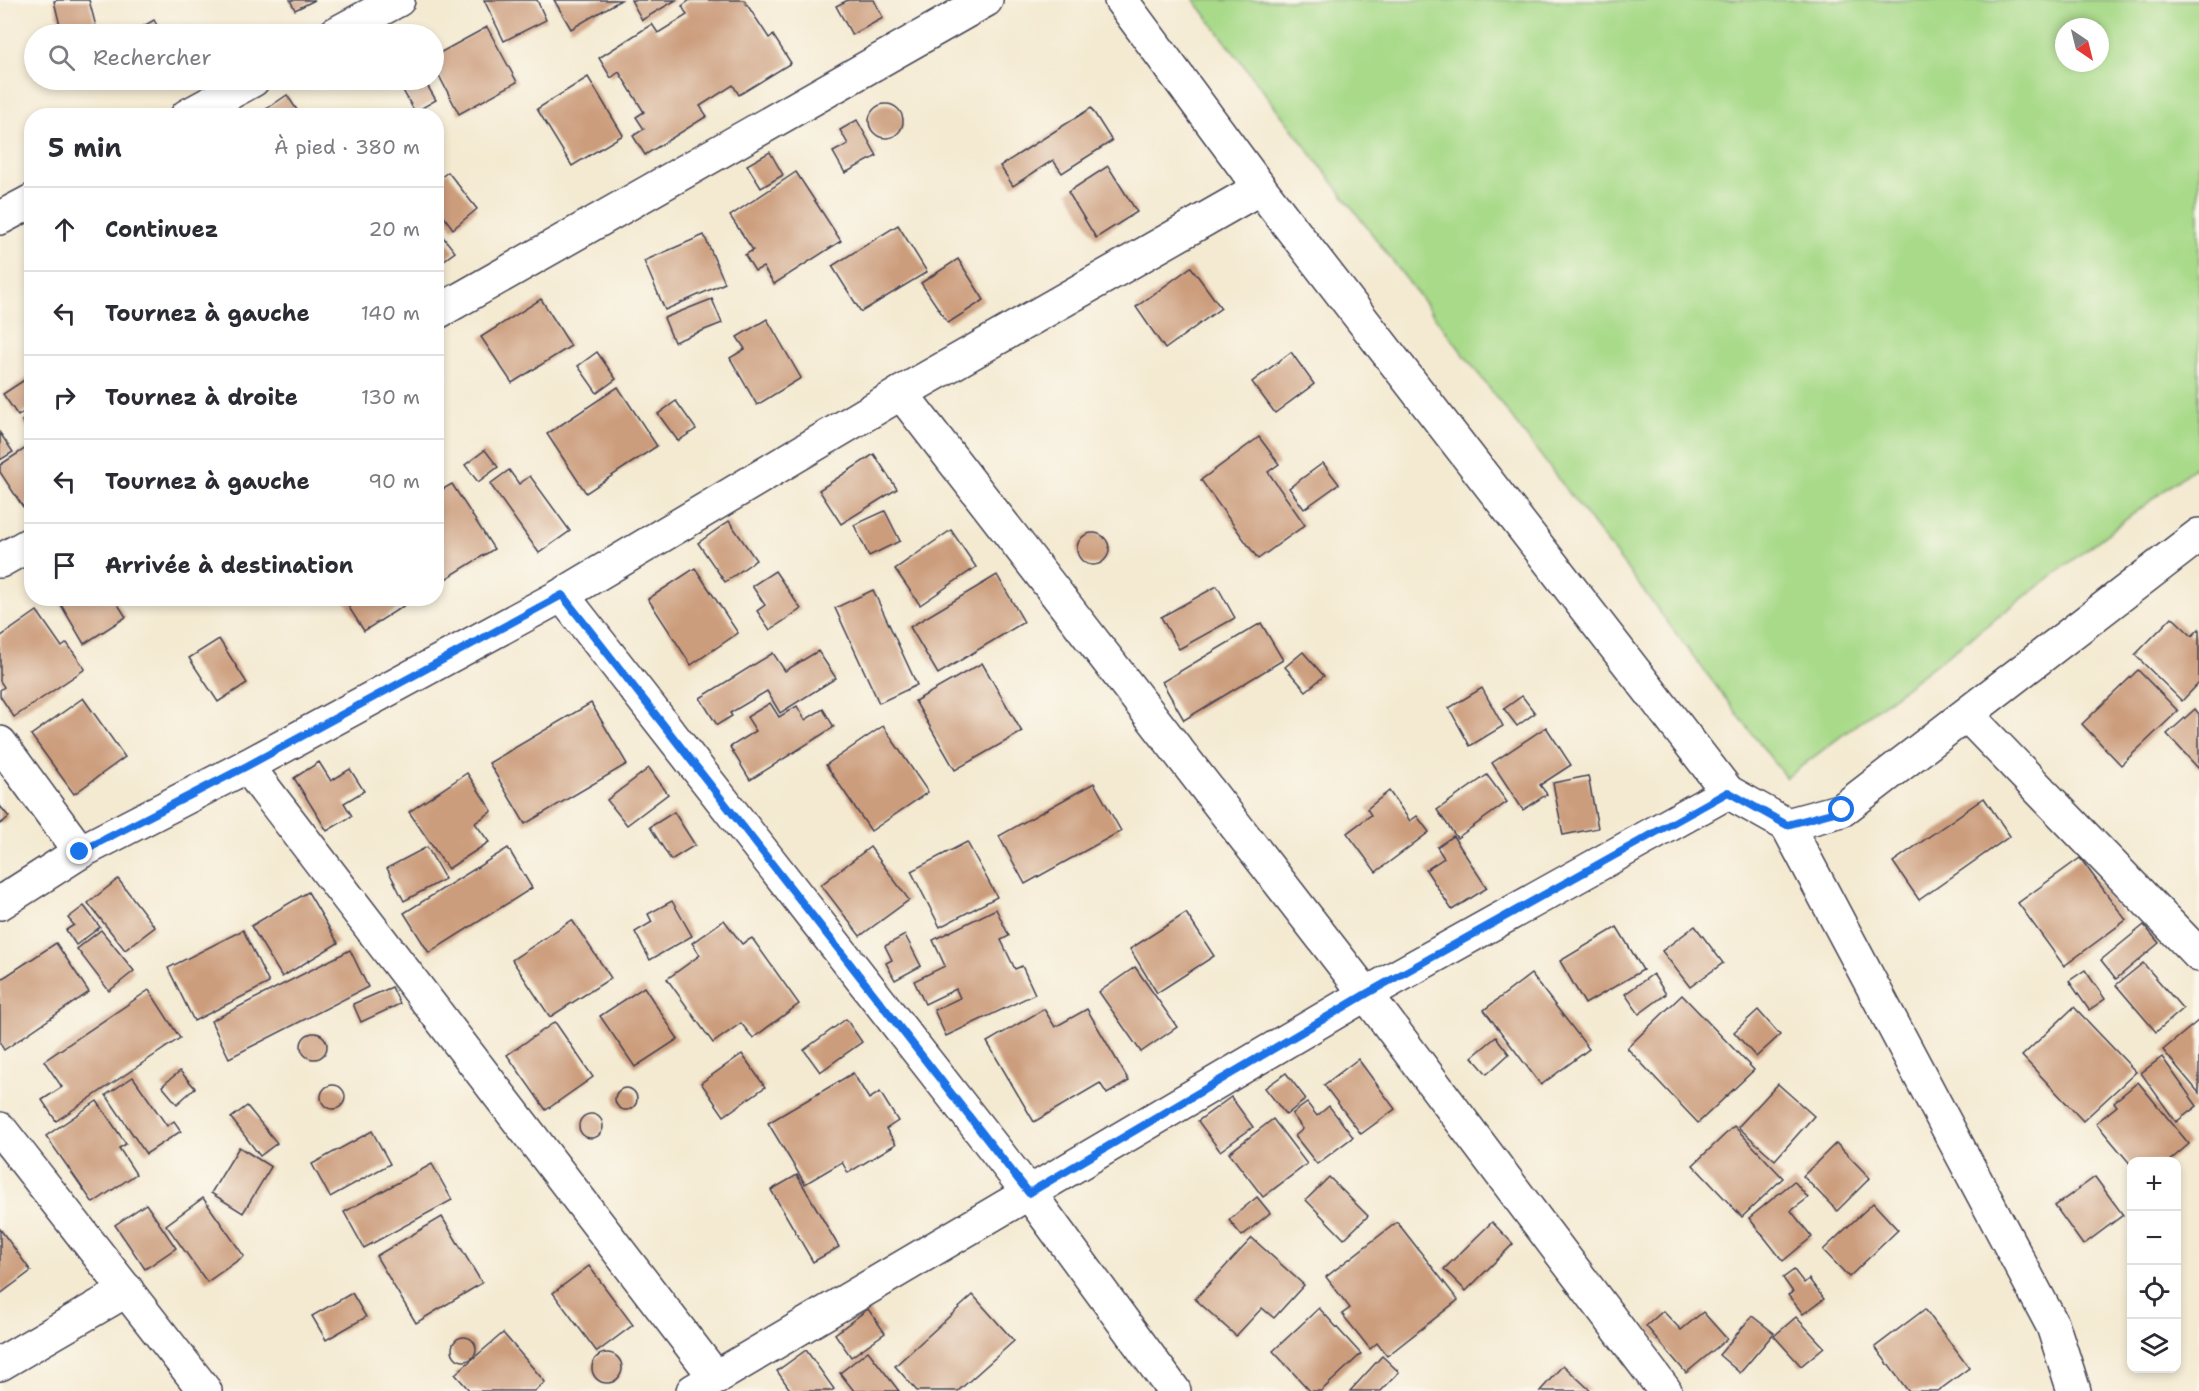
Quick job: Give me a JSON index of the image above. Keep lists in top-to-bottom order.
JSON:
{
  "north": "bottom right",
  "page": {
    "search": "Rechercher",
    "heading": ["5 min", "À pied · 380 m"],
    "list": [
      ["Continuez", "20 m"],
      ["Tournez à gauche", "140 m"],
      ["Tournez à droite", "130 m"],
      ["Tournez à gauche", "90 m"],
      "Arrivée à destination"
    ],
    "map_buttons": ["+", "−"]
  }
}
